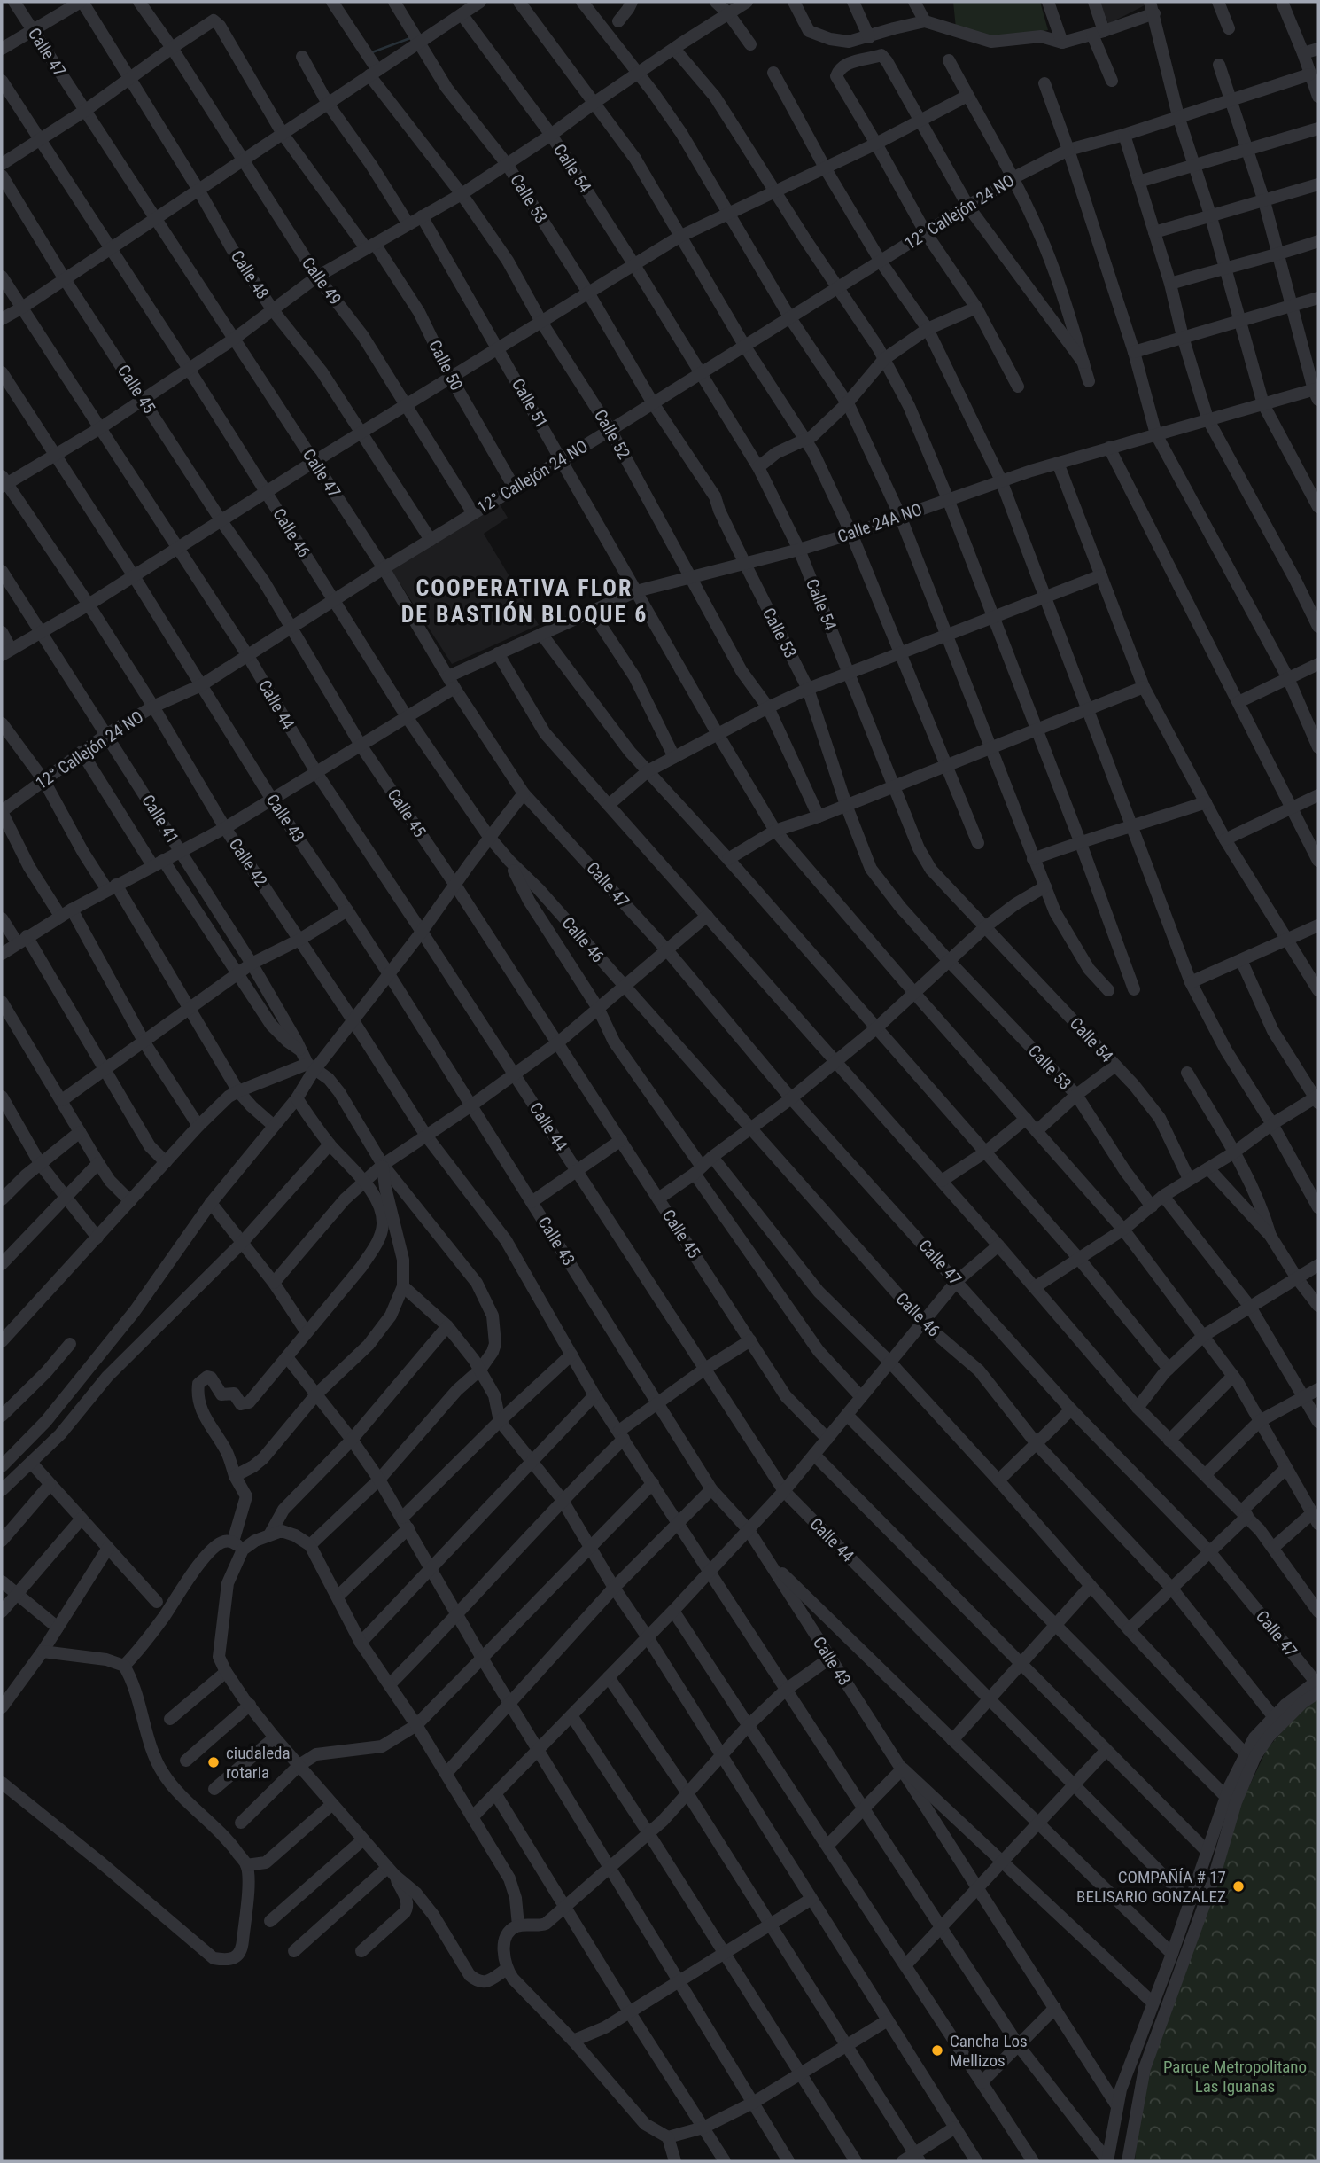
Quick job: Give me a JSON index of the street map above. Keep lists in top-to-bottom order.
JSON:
{
  "streets": {
    "street": [
      "Calle 47",
      "Calle 54",
      "Calle 53",
      "12° Callejón 24 NO",
      "Calle 48",
      "Calle 49",
      "Calle 50",
      "Calle 45",
      "Calle 51",
      "Calle 52",
      "Calle 24A NO",
      "Calle 46",
      "Calle 44",
      "Calle 43",
      "Calle 41",
      "Calle 42"
    ]
  },
  "crossings": [
    ["Calle 47", "12° Callejón 24 NO"],
    ["Calle 47", "Calle 24A NO"],
    ["Calle 54", "12° Callejón 24 NO"],
    ["Calle 54", "Calle 24A NO"],
    ["Calle 53", "12° Callejón 24 NO"],
    ["Calle 53", "Calle 24A NO"],
    ["12° Callejón 24 NO", "Calle 48"],
    ["12° Callejón 24 NO", "Calle 49"],
    ["12° Callejón 24 NO", "Calle 50"],
    ["12° Callejón 24 NO", "Calle 45"],
    ["12° Callejón 24 NO", "Calle 51"],
    ["12° Callejón 24 NO", "Calle 52"],
    ["12° Callejón 24 NO", "Calle 46"],
    ["12° Callejón 24 NO", "Calle 44"],
    ["12° Callejón 24 NO", "Calle 43"],
    ["12° Callejón 24 NO", "Calle 41"],
    ["12° Callejón 24 NO", "Calle 42"],
    ["Calle 49", "Calle 50"],
    ["Calle 45", "Calle 24A NO"],
    ["Calle 51", "Calle 24A NO"],
    ["Calle 52", "Calle 24A NO"],
    ["Calle 24A NO", "Calle 46"],
    ["Calle 24A NO", "Calle 44"],
    ["Calle 24A NO", "Calle 43"],
    ["Calle 24A NO", "Calle 41"],
    ["Calle 24A NO", "Calle 42"]
  ],
  "districts": ["COOPERATIVA FLOR DE BASTIÓN BLOQUE 6"],
  "parks": ["Parque Metropolitano Las Iguanas"],
  "places": ["ciudaleda rotaria", "COMPAÑÍA # 17 BELISARIO GONZALEZ", "Cancha Los Mellizos"]
}
